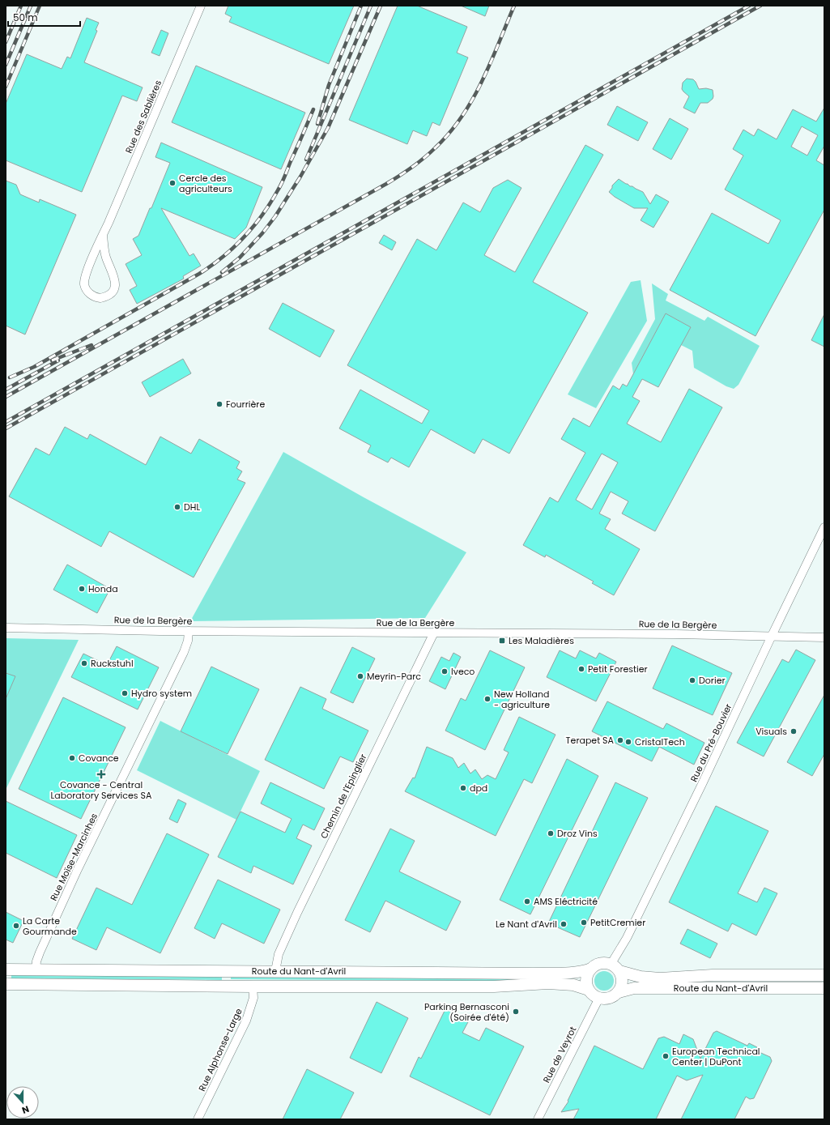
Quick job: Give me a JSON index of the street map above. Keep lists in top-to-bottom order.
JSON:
{
  "streets": {
    "main road": ["Route du Nant-d'Avril"],
    "street": [
      "Rue des Sablières",
      "Rue de la Bergère",
      "Rue du Pré-Bouvier",
      "Chemin de l'Epinglier",
      "Rue Moïse-Marcinhes",
      "Rue Alphonse-Large",
      "Rue de Veyrot"
    ]
  },
  "crossings": [
    ["Rue de la Bergère", "Rue du Pré-Bouvier"],
    ["Rue de la Bergère", "Chemin de l'Epinglier"],
    ["Rue de la Bergère", "Rue Moïse-Marcinhes"],
    ["Rue du Pré-Bouvier", "Route du Nant-d'Avril"],
    ["Rue du Pré-Bouvier", "Rue de Veyrot"],
    ["Chemin de l'Epinglier", "Route du Nant-d'Avril"],
    ["Rue Moïse-Marcinhes", "Route du Nant-d'Avril"],
    ["Route du Nant-d'Avril", "Rue Alphonse-Large"],
    ["Route du Nant-d'Avril", "Rue de Veyrot"]
  ],
  "places": {
    "other": [
      "Cercle des agriculteurs",
      "Fourrière",
      "DHL",
      "Honda",
      "Ruckstuhl",
      "Petit Forestier",
      "Iveco",
      "Meyrin-Parc",
      "Dorier",
      "Hydro system",
      "New Holland - agriculture",
      "Visuals",
      "Terapet SA",
      "CristalTech",
      "Covance",
      "dpd",
      "Droz Vins",
      "AMS Eléctricité",
      "PetitCremier",
      "Le Nant d'Avril",
      "La Carte Gourmande",
      "Parking Bernasconi (Soirée d'été)",
      "European Technical Center | DuPont"
    ],
    "transit": ["Les Maladières"],
    "health": ["Covance - Central Laboratory Services SA"]
  },
  "scale_bar": "50 m",
  "north": "bottom"
}
